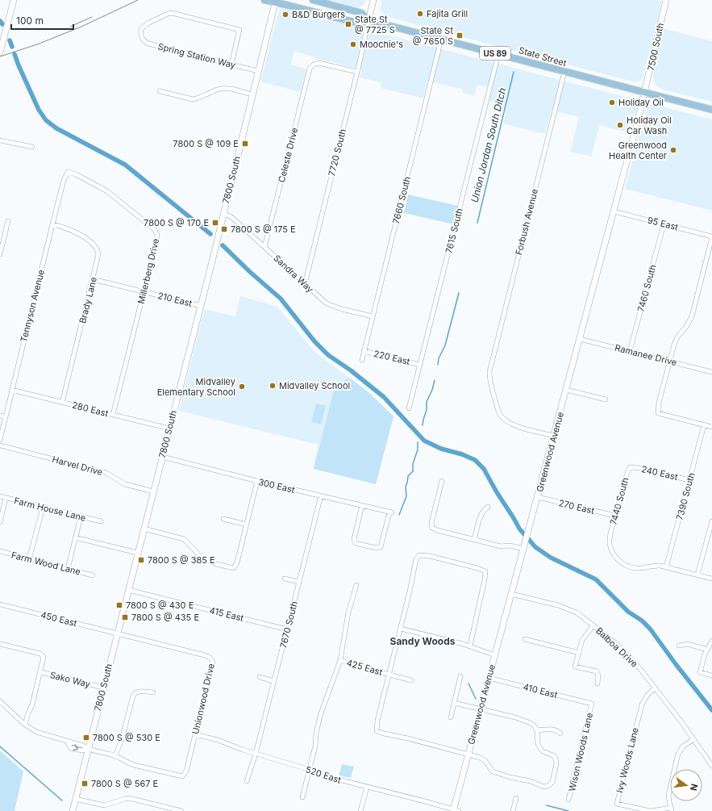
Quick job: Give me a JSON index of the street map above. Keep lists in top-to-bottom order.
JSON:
{
  "streets": {
    "main road": ["US 89", "State Street"],
    "street": [
      "7500 South",
      "Spring Station Way",
      "7720 South",
      "Celeste Drive",
      "7800 South",
      "7660 South",
      "Forbush Avenue",
      "95 East",
      "7615 South",
      "Millerberg Drive",
      "Sandra Way",
      "7460 South",
      "210 East",
      "Brady Lane",
      "Tennyson Avenue",
      "Ramanee Drive",
      "220 East",
      "280 East",
      "Greenwood Avenue",
      "Harvel Drive",
      "240 East",
      "300 East",
      "7390 South",
      "7440 South",
      "270 East",
      "Farm House Lane",
      "Farm Wood Lane",
      "415 East",
      "450 East",
      "7670 South",
      "Balboa Drive",
      "425 East",
      "Sako Way",
      "410 East",
      "Unionwood Drive",
      "Wison Woods Lane",
      "Ivy Woods Lane",
      "520 East"
    ]
  },
  "crossings": [
    ["7500 South", "State Street"],
    ["7500 South", "Greenwood Avenue"],
    ["Spring Station Way", "7800 South"],
    ["State Street", "7720 South"],
    ["State Street", "7800 South"],
    ["State Street", "7660 South"],
    ["State Street", "Forbush Avenue"],
    ["State Street", "7615 South"],
    ["State Street", "Greenwood Avenue"],
    ["7720 South", "Celeste Drive"],
    ["7720 South", "Sandra Way"],
    ["Celeste Drive", "Sandra Way"],
    ["7800 South", "Sandra Way"],
    ["7800 South", "210 East"],
    ["7800 South", "280 East"],
    ["7800 South", "Harvel Drive"],
    ["7800 South", "300 East"],
    ["7800 South", "415 East"],
    ["7800 South", "450 East"],
    ["7800 South", "Sako Way"],
    ["7800 South", "Unionwood Drive"],
    ["7660 South", "Sandra Way"],
    ["7660 South", "220 East"],
    ["Forbush Avenue", "Greenwood Avenue"],
    ["95 East", "7460 South"],
    ["95 East", "Greenwood Avenue"],
    ["7615 South", "220 East"],
    ["Millerberg Drive", "210 East"],
    ["Millerberg Drive", "Tennyson Avenue"],
    ["Millerberg Drive", "280 East"],
    ["7460 South", "Ramanee Drive"],
    ["210 East", "Brady Lane"],
    ["Brady Lane", "Tennyson Avenue"],
    ["Brady Lane", "280 East"],
    ["Tennyson Avenue", "280 East"],
    ["Ramanee Drive", "Greenwood Avenue"],
    ["Greenwood Avenue", "270 East"],
    ["Greenwood Avenue", "Balboa Drive"],
    ["Greenwood Avenue", "410 East"],
    ["Greenwood Avenue", "520 East"],
    ["240 East", "7390 South"],
    ["240 East", "7440 South"],
    ["300 East", "7670 South"],
    ["7390 South", "7440 South"],
    ["7440 South", "270 East"],
    ["415 East", "7670 South"],
    ["450 East", "Unionwood Drive"],
    ["7670 South", "520 East"],
    ["Balboa Drive", "Ivy Woods Lane"],
    ["410 East", "Wison Woods Lane"],
    ["Unionwood Drive", "520 East"]
  ],
  "districts": ["Sandy Woods"],
  "water": ["Union Jordan South Ditch"],
  "places": {
    "other": [
      "Fajita Grill",
      "B&D Burgers",
      "Moochie's",
      "Holiday Oil",
      "Holiday Oil Car Wash",
      "Greenwood Health Center",
      "Midvalley School",
      "Midvalley Elementary School"
    ],
    "transit": [
      "State St @ 7725 S",
      "State St @ 7650 S",
      "7800 S @ 109 E",
      "7800 S @ 170 E",
      "7800 S @ 175 E",
      "7800 S @ 385 E",
      "7800 S @ 430 E",
      "7800 S @ 435 E",
      "7800 S @ 530 E",
      "7800 S @ 567 E"
    ]
  },
  "scale_bar": "100 m",
  "north": "right"
}
